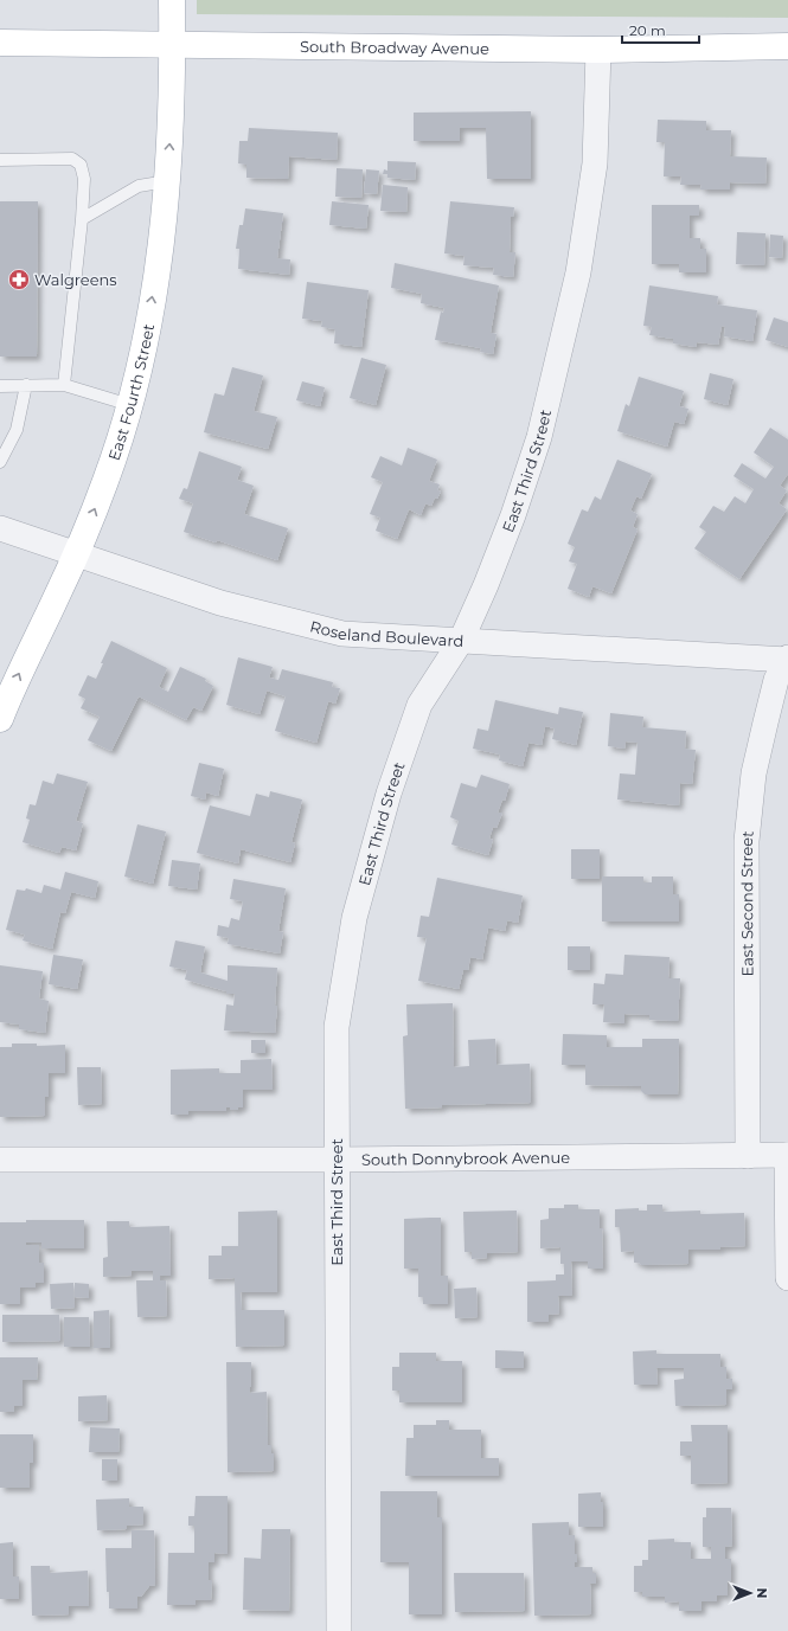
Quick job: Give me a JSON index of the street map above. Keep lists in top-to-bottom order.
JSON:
{
  "streets": {
    "main road": ["South Broadway Avenue", "East Fourth Street"],
    "street": [
      "East Third Street",
      "Roseland Boulevard",
      "East Second Street",
      "South Donnybrook Avenue"
    ]
  },
  "crossings": [
    ["South Broadway Avenue", "East Fourth Street"],
    ["South Broadway Avenue", "East Third Street"],
    ["East Fourth Street", "Roseland Boulevard"],
    ["East Third Street", "Roseland Boulevard"],
    ["East Third Street", "South Donnybrook Avenue"],
    ["Roseland Boulevard", "East Second Street"],
    ["East Second Street", "South Donnybrook Avenue"]
  ],
  "one_way": ["East Fourth Street"],
  "places": {
    "pharmacy": ["Walgreens"]
  },
  "scale_bar": "20 m",
  "north": "right"
}
